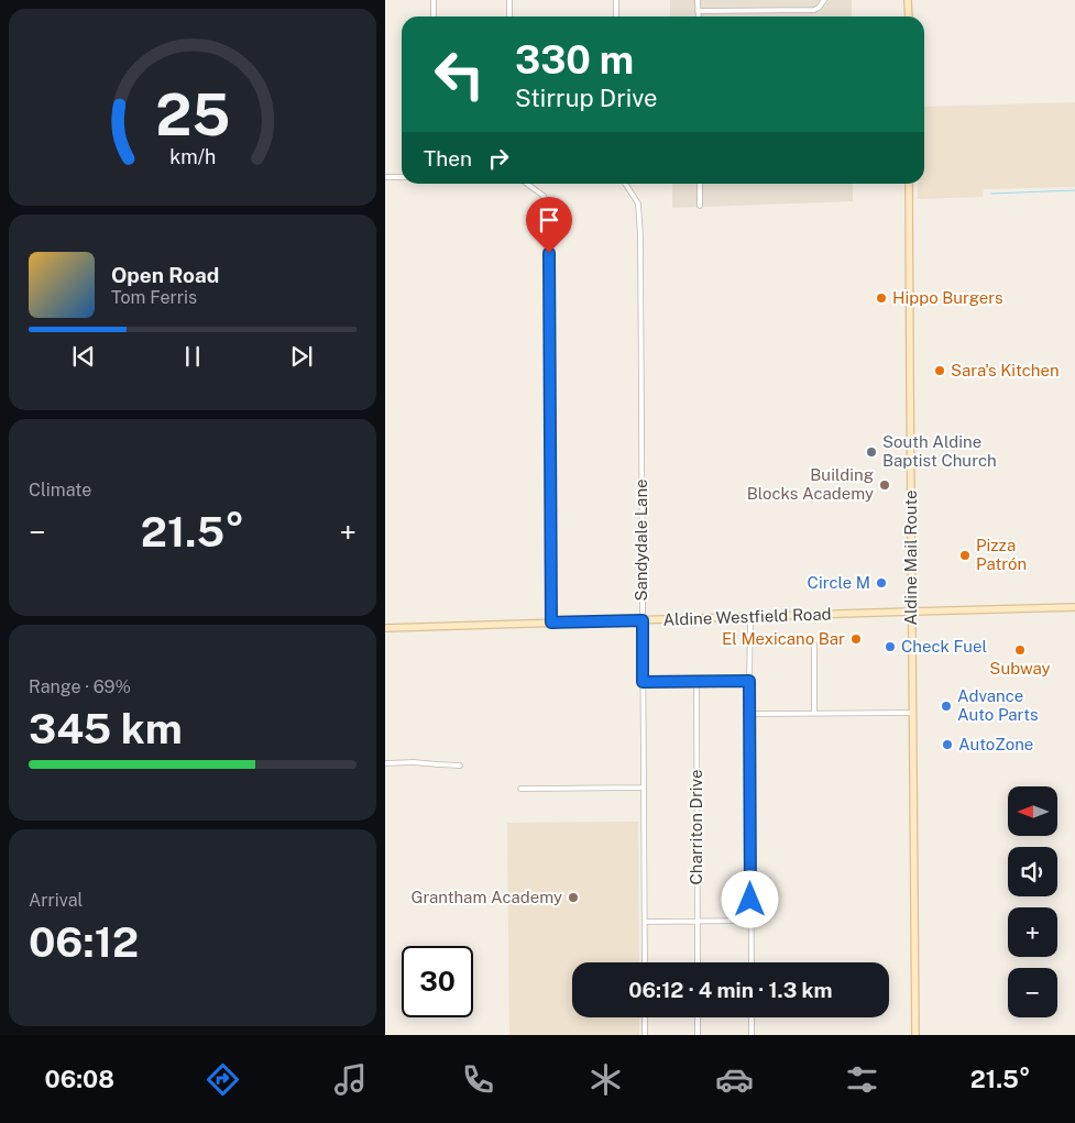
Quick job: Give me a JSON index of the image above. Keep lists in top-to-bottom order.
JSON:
{
  "streets": {
    "main road": ["Aldine Mail Route", "Aldine Westfield Road"],
    "street": ["Sandydale Lane", "Charriton Drive"]
  },
  "crossings": [
    ["Sandydale Lane", "Aldine Westfield Road"],
    ["Aldine Mail Route", "Aldine Westfield Road"]
  ],
  "places": [
    "Hippo Burgers",
    "Sara's Kitchen",
    "South Aldine Baptist Church",
    "Building Blocks Academy",
    "Pizza Patrón",
    "Circle M",
    "El Mexicano Bar",
    "Check Fuel",
    "Subway",
    "Advance Auto Parts",
    "AutoZone",
    "Grantham Academy"
  ],
  "north": "left",
  "page": {
    "turn": ["330 m", "Stirrup Drive"],
    "then": "Then",
    "song": ["Open Road", "Tom Ferris"],
    "tile": [
      "Climate",
      ["Range · 69%", "345 km"],
      ["Arrival", "06:12"]
    ],
    "heat": ["−", "21.5°", "+"],
    "map_buttons": ["+", "−"],
    "limit": "30",
    "trip": "06:12 · 4 min · 1.3 km",
    "tabs": ["06:08", "21.5°"],
    "gauge": ["25", "km/h"]
  }
}
